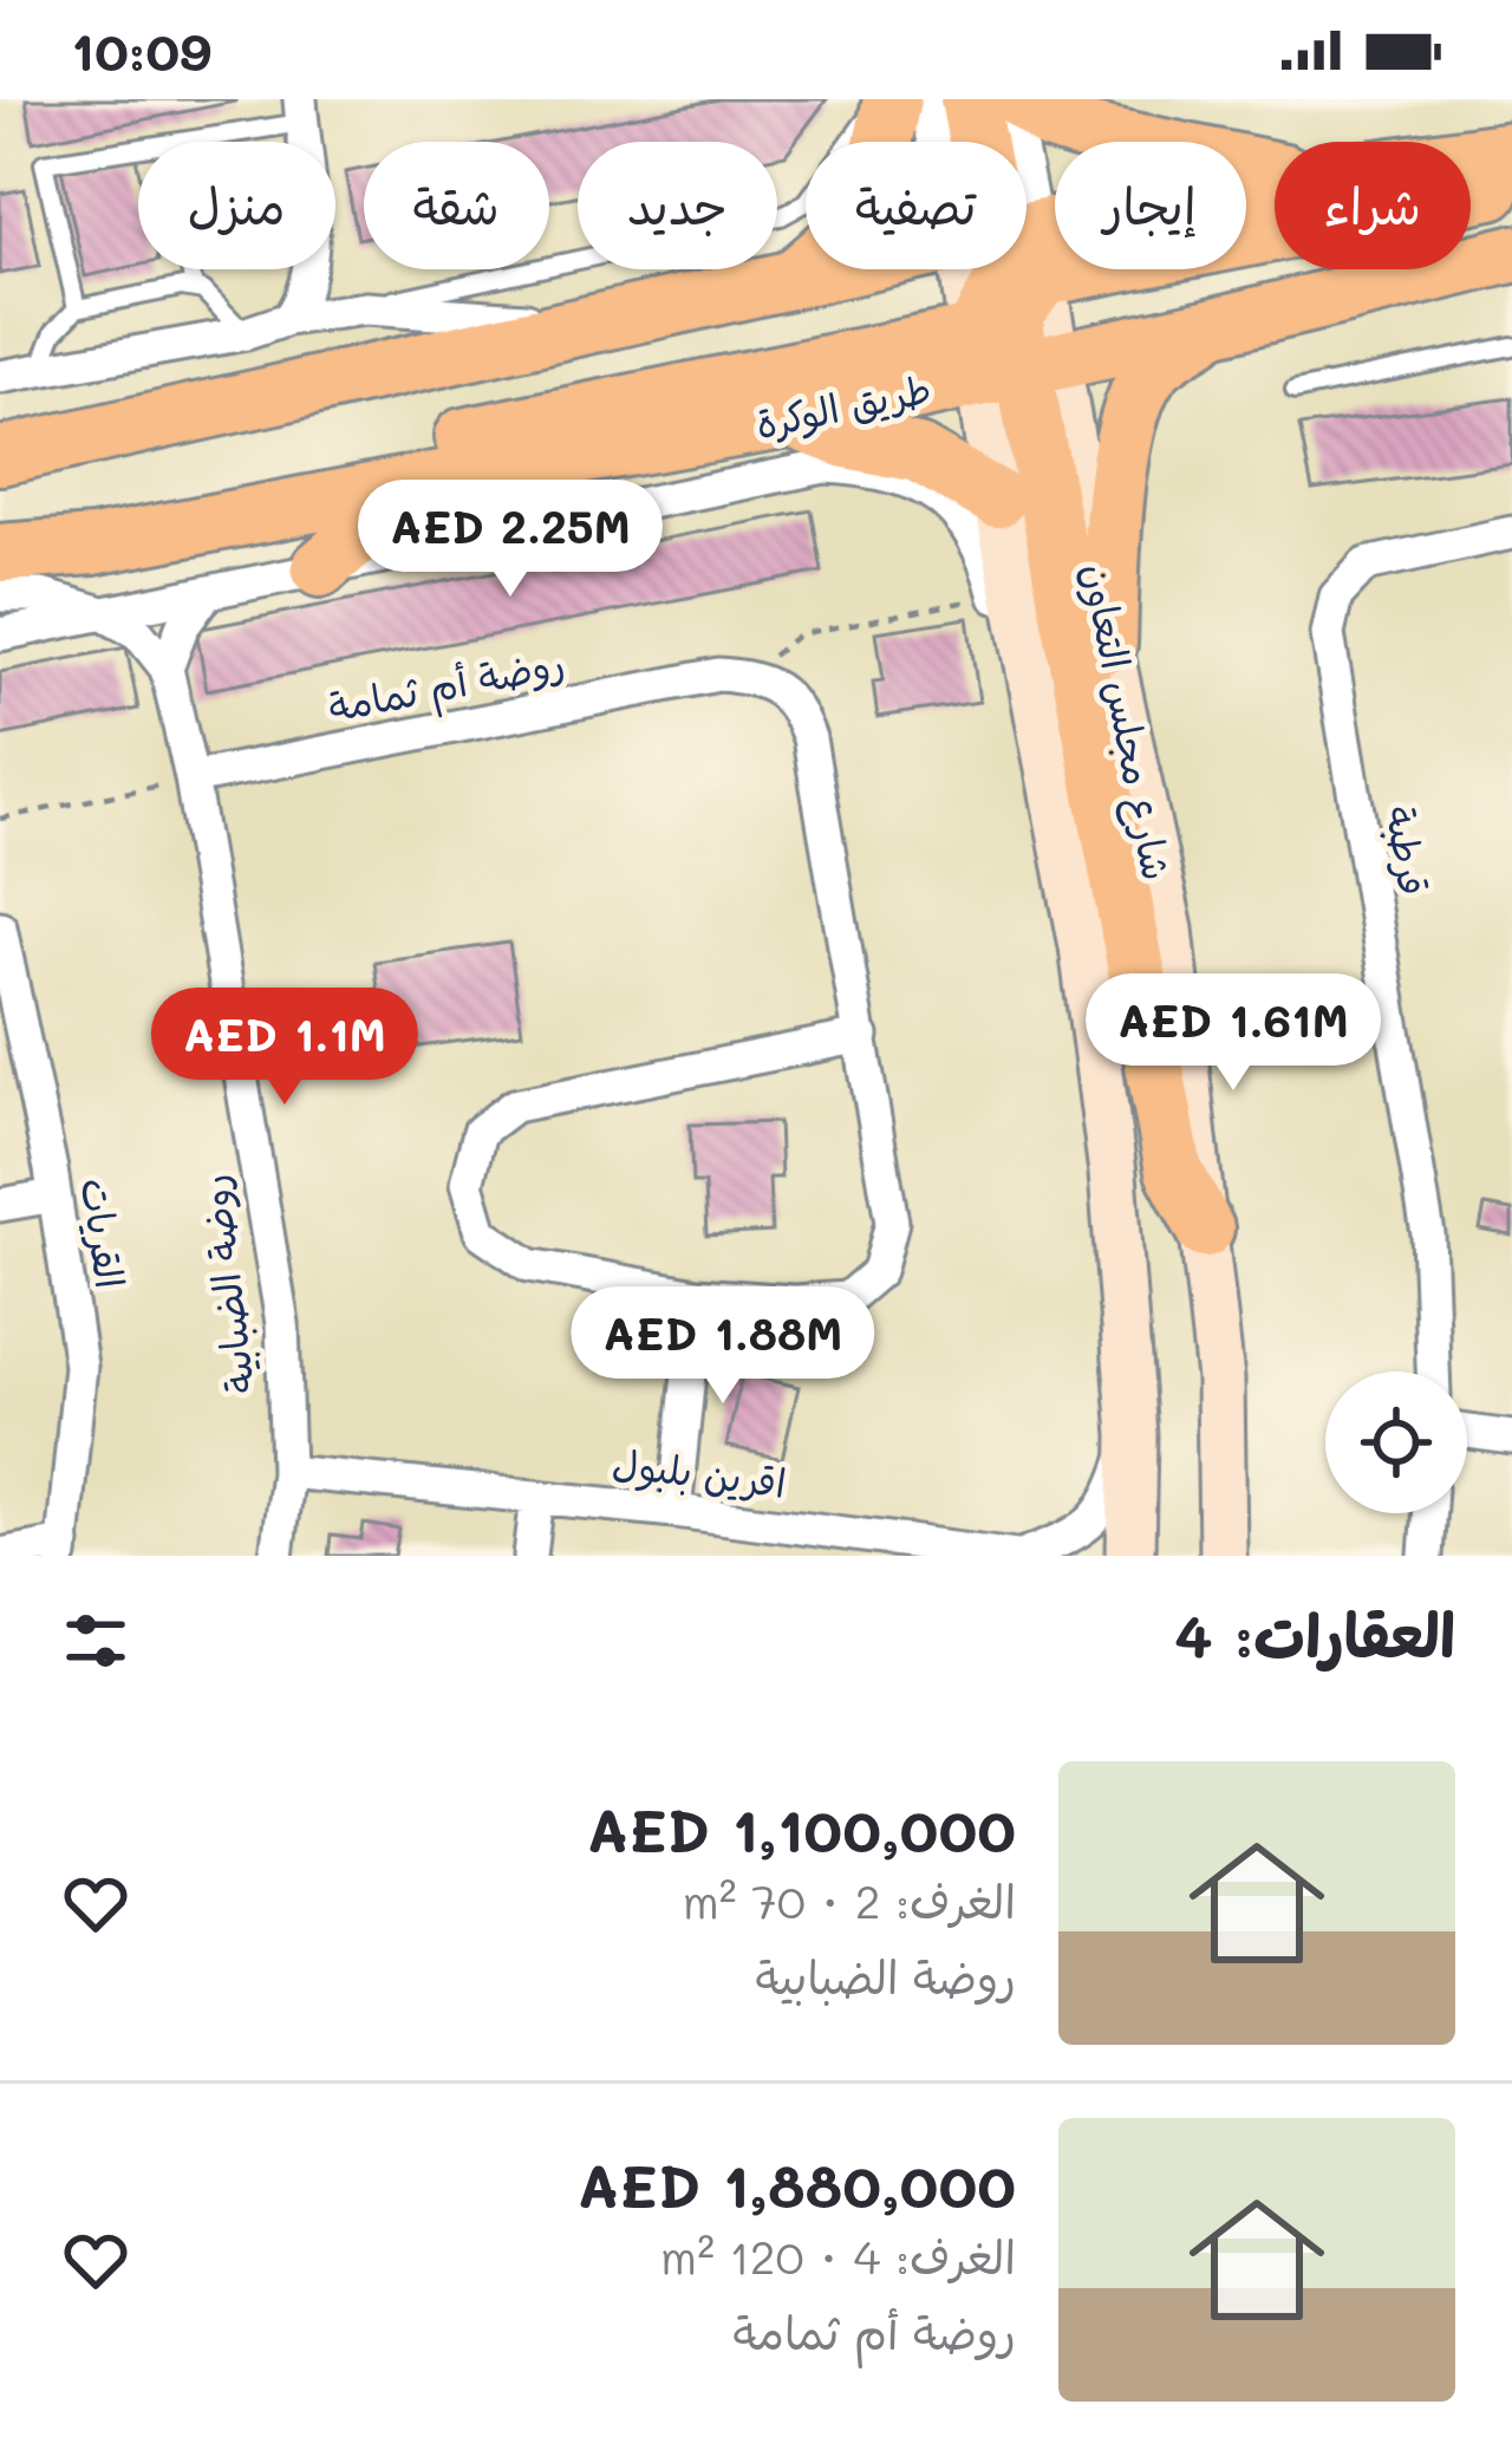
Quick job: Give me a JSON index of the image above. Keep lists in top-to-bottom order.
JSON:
{
  "streets": {
    "highway": ["طريق الوكرة"],
    "main road": ["شارع مجلس التعاون"],
    "street": [
      "روضة أم ثمامة",
      "قرطبة",
      "القريات",
      "روضة الضبابية",
      "اقرين بلبول"
    ]
  },
  "crossings": [
    ["طريق الوكرة", "شارع مجلس التعاون"],
    ["روضة أم ثمامة", "روضة الضبابية"],
    ["روضة الضبابية", "اقرين بلبول"]
  ],
  "page": {
    "status": "10:09",
    "chip": [
      "شراء",
      "إيجار",
      "تصفية",
      "جديد",
      "شقة",
      "منزل"
    ],
    "price": [
      "AED 2.25M",
      "AED 1.61M",
      "AED 1.1M",
      "AED 1.88M"
    ],
    "heading": "العقارات: 4",
    "list": [
      {
        "name": "AED 1,100,000",
        "note": "الغرف: 2 · 70 m² · روضة الضبابية"
      },
      {
        "name": "AED 1,880,000",
        "note": "الغرف: 4 · 120 m² · روضة أم ثمامة"
      }
    ]
  }
}
